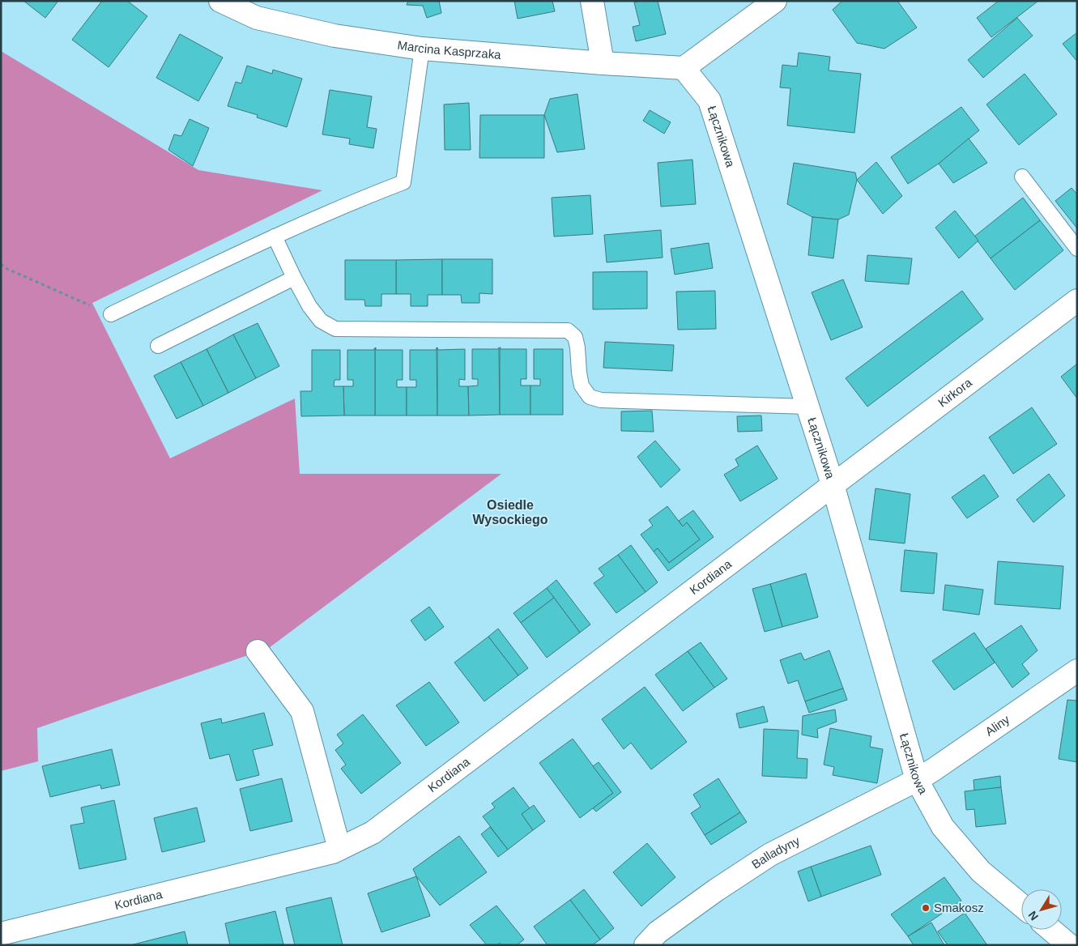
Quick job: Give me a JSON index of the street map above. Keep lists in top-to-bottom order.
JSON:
{
  "streets": {
    "street": [
      "Marcina Kasprzaka",
      "Łącznikowa",
      "Kirkora",
      "Kordiana",
      "Aliny",
      "Balladyny"
    ]
  },
  "crossings": [
    ["Marcina Kasprzaka", "Łącznikowa"],
    ["Łącznikowa", "Kirkora"],
    ["Łącznikowa", "Kordiana"],
    ["Łącznikowa", "Aliny"],
    ["Łącznikowa", "Balladyny"],
    ["Kirkora", "Kordiana"],
    ["Aliny", "Balladyny"]
  ],
  "districts": ["Osiedle Wysockiego"],
  "places": ["Smakosz"],
  "north": "bottom left"
}
